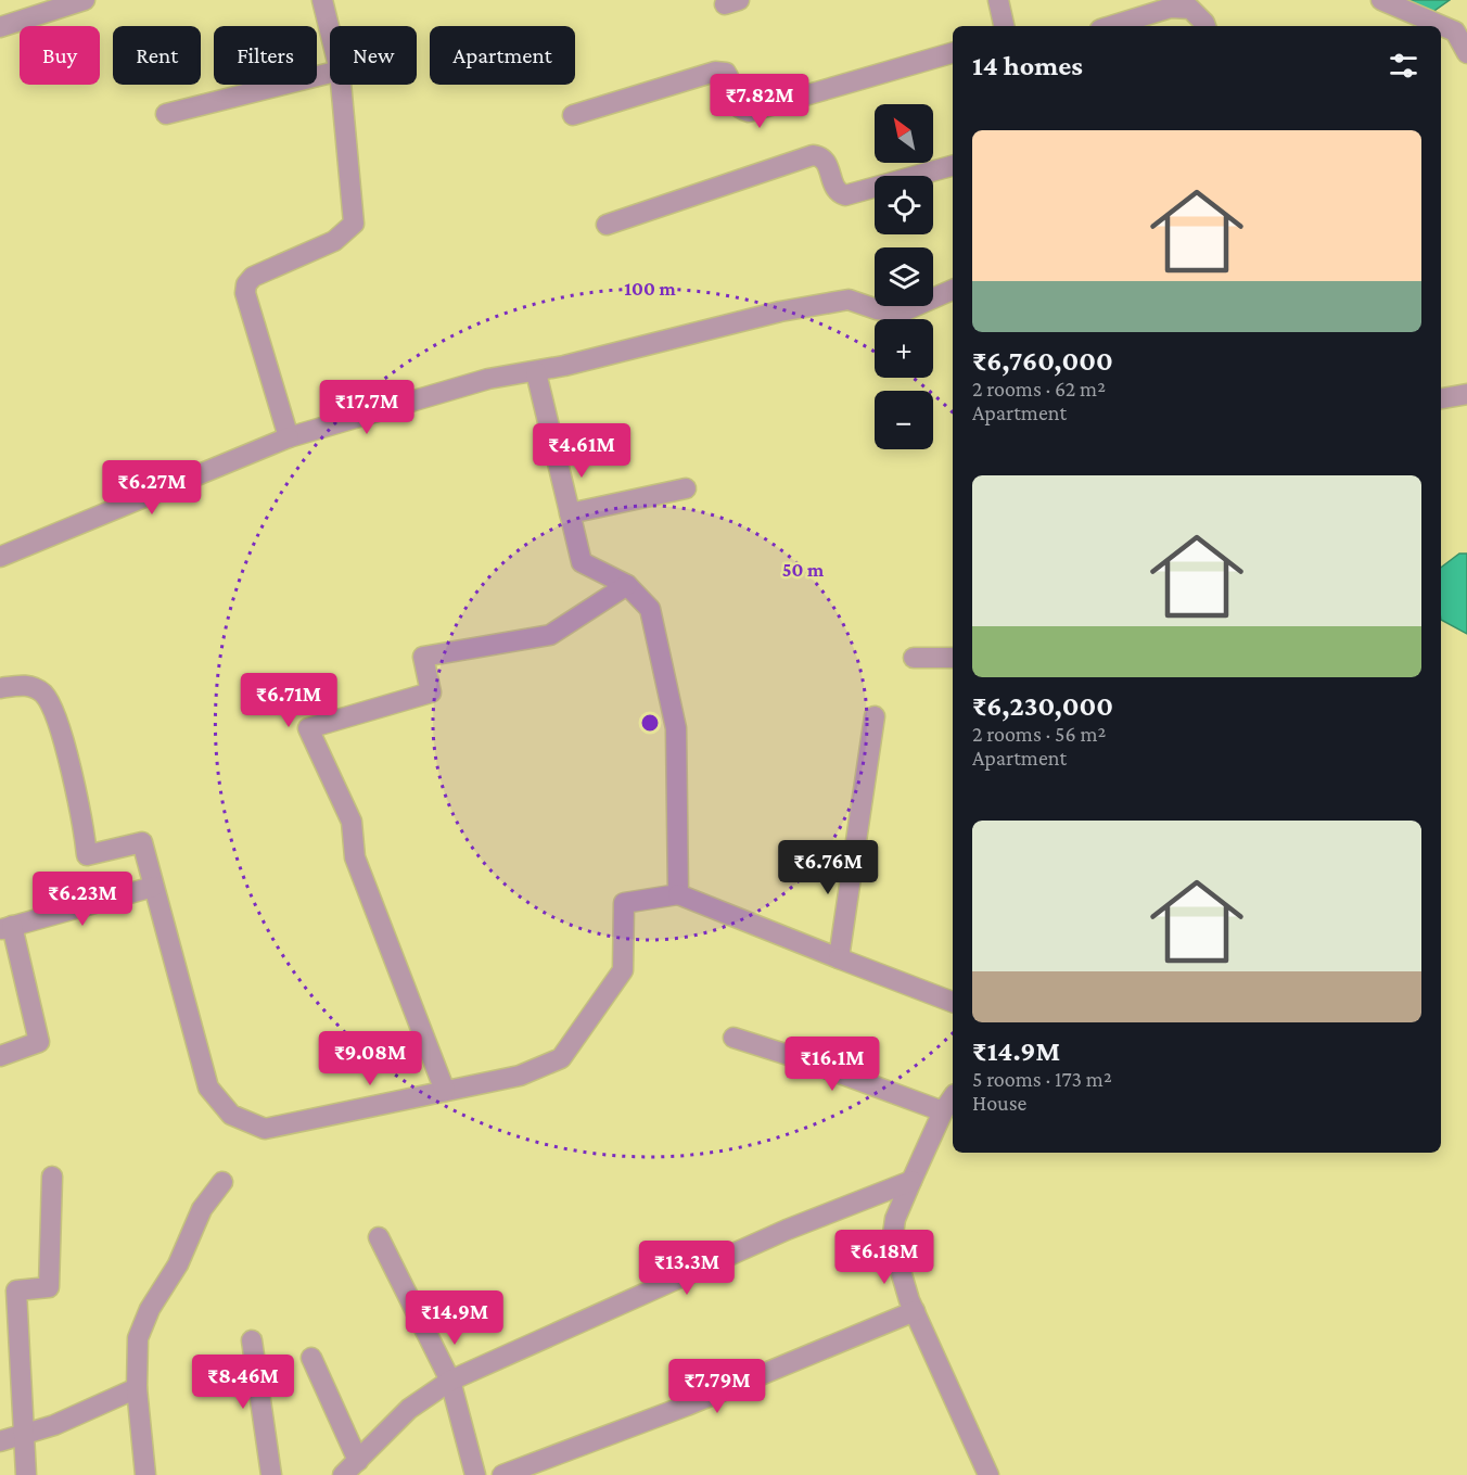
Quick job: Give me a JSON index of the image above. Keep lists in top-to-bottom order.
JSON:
{
  "north": "top left",
  "page": {
    "chip": [
      "Buy",
      "Rent",
      "Filters",
      "New",
      "Apartment"
    ],
    "heading": "14 homes",
    "price": [
      "₹7.82M",
      "₹17.7M",
      "₹4.61M",
      "₹6.27M",
      "₹6.71M",
      "₹6.76M",
      "₹6.23M",
      "₹9.08M",
      "₹16.1M",
      "₹6.18M",
      "₹13.3M",
      "₹14.9M",
      "₹8.46M",
      "₹7.79M"
    ],
    "map_buttons": ["+", "−"],
    "list": [
      {
        "name": "₹6,760,000",
        "note": "2 rooms · 62 m² · Apartment"
      },
      {
        "name": "₹6,230,000",
        "note": "2 rooms · 56 m² · Apartment"
      },
      {
        "name": "₹14.9M",
        "note": "5 rooms · 173 m² · House"
      }
    ]
  },
  "rings": ["100 m", "50 m"]
}
